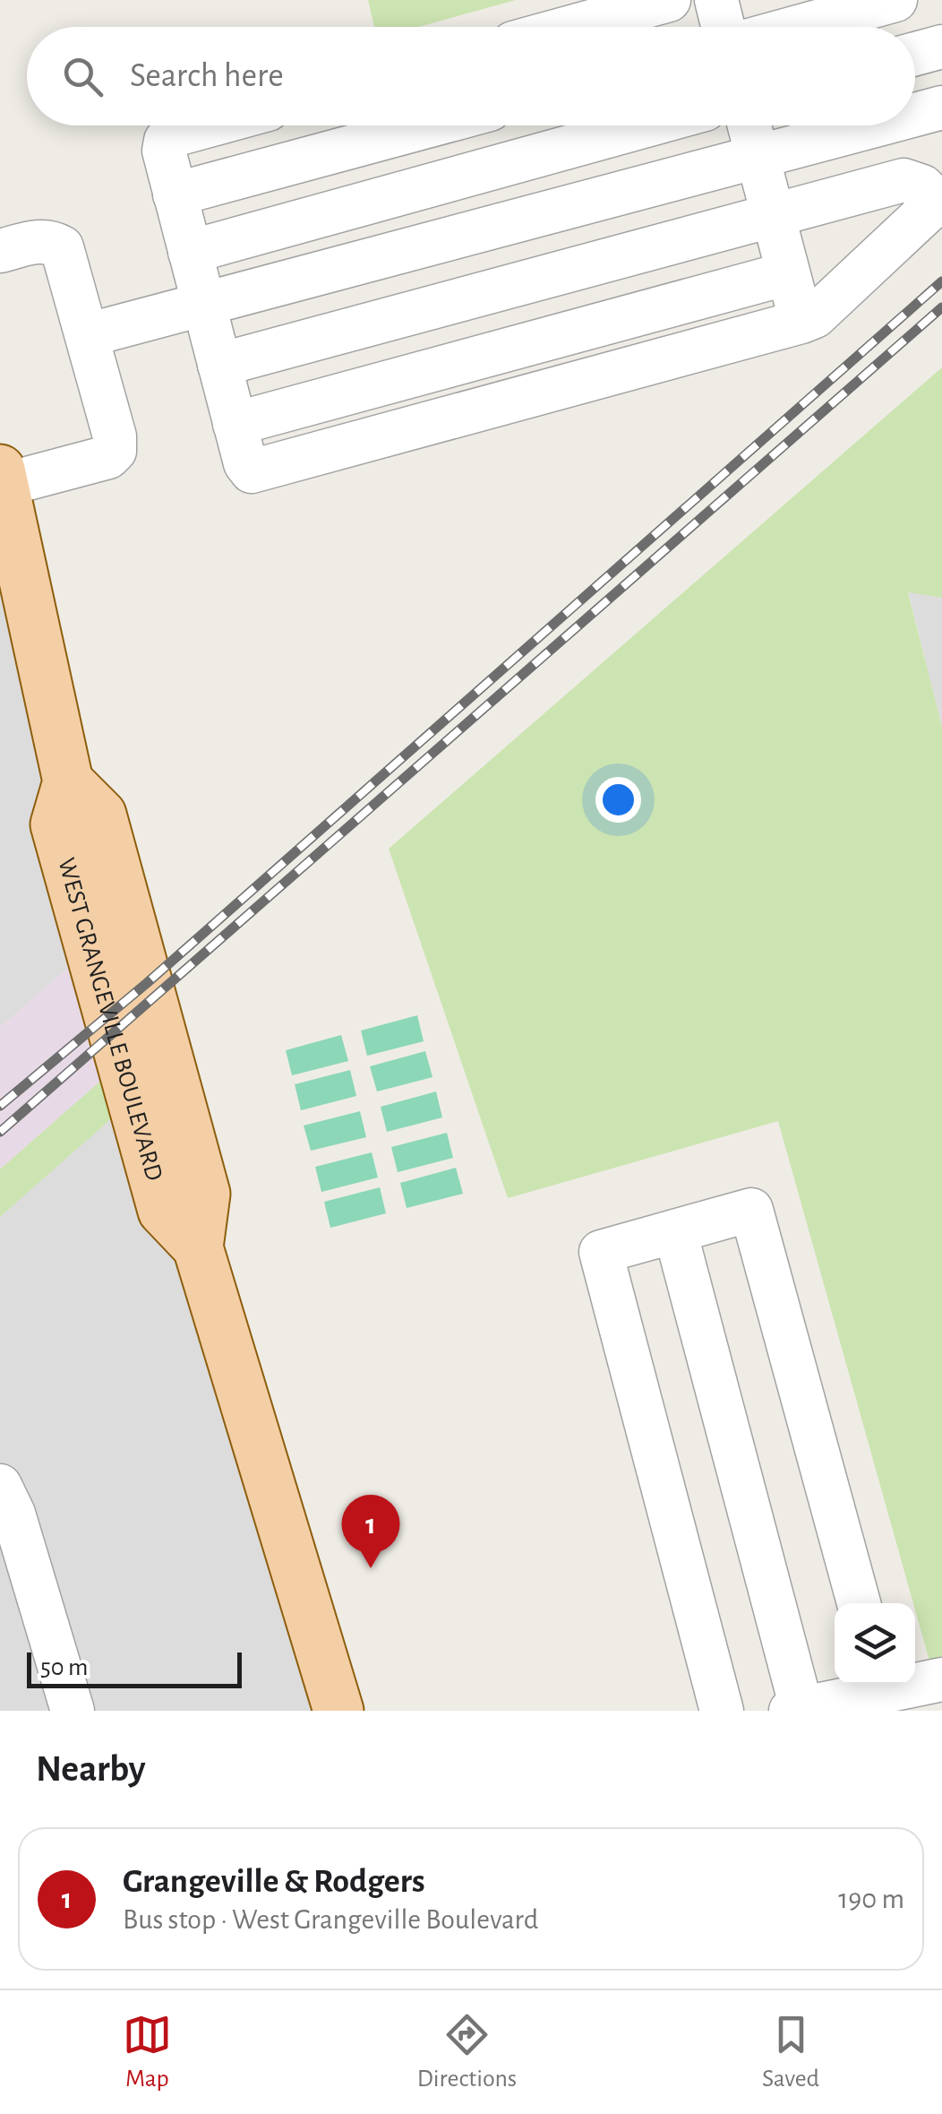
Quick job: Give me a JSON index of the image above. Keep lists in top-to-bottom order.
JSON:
{
  "streets": {
    "main road": ["WEST GRANGEVILLE BOULEVARD"]
  },
  "scale_bar": "50 m",
  "page": {
    "search": "Search here",
    "pins": "1",
    "scale": "50 m",
    "heading": "Nearby",
    "list": [
      {
        "mark": "1",
        "name": "Grangeville & Rodgers",
        "note": "Bus stop · West Grangeville Boulevard",
        "value": "190 m"
      }
    ],
    "nav": ["Map", "Directions", "Saved"]
  }
}
